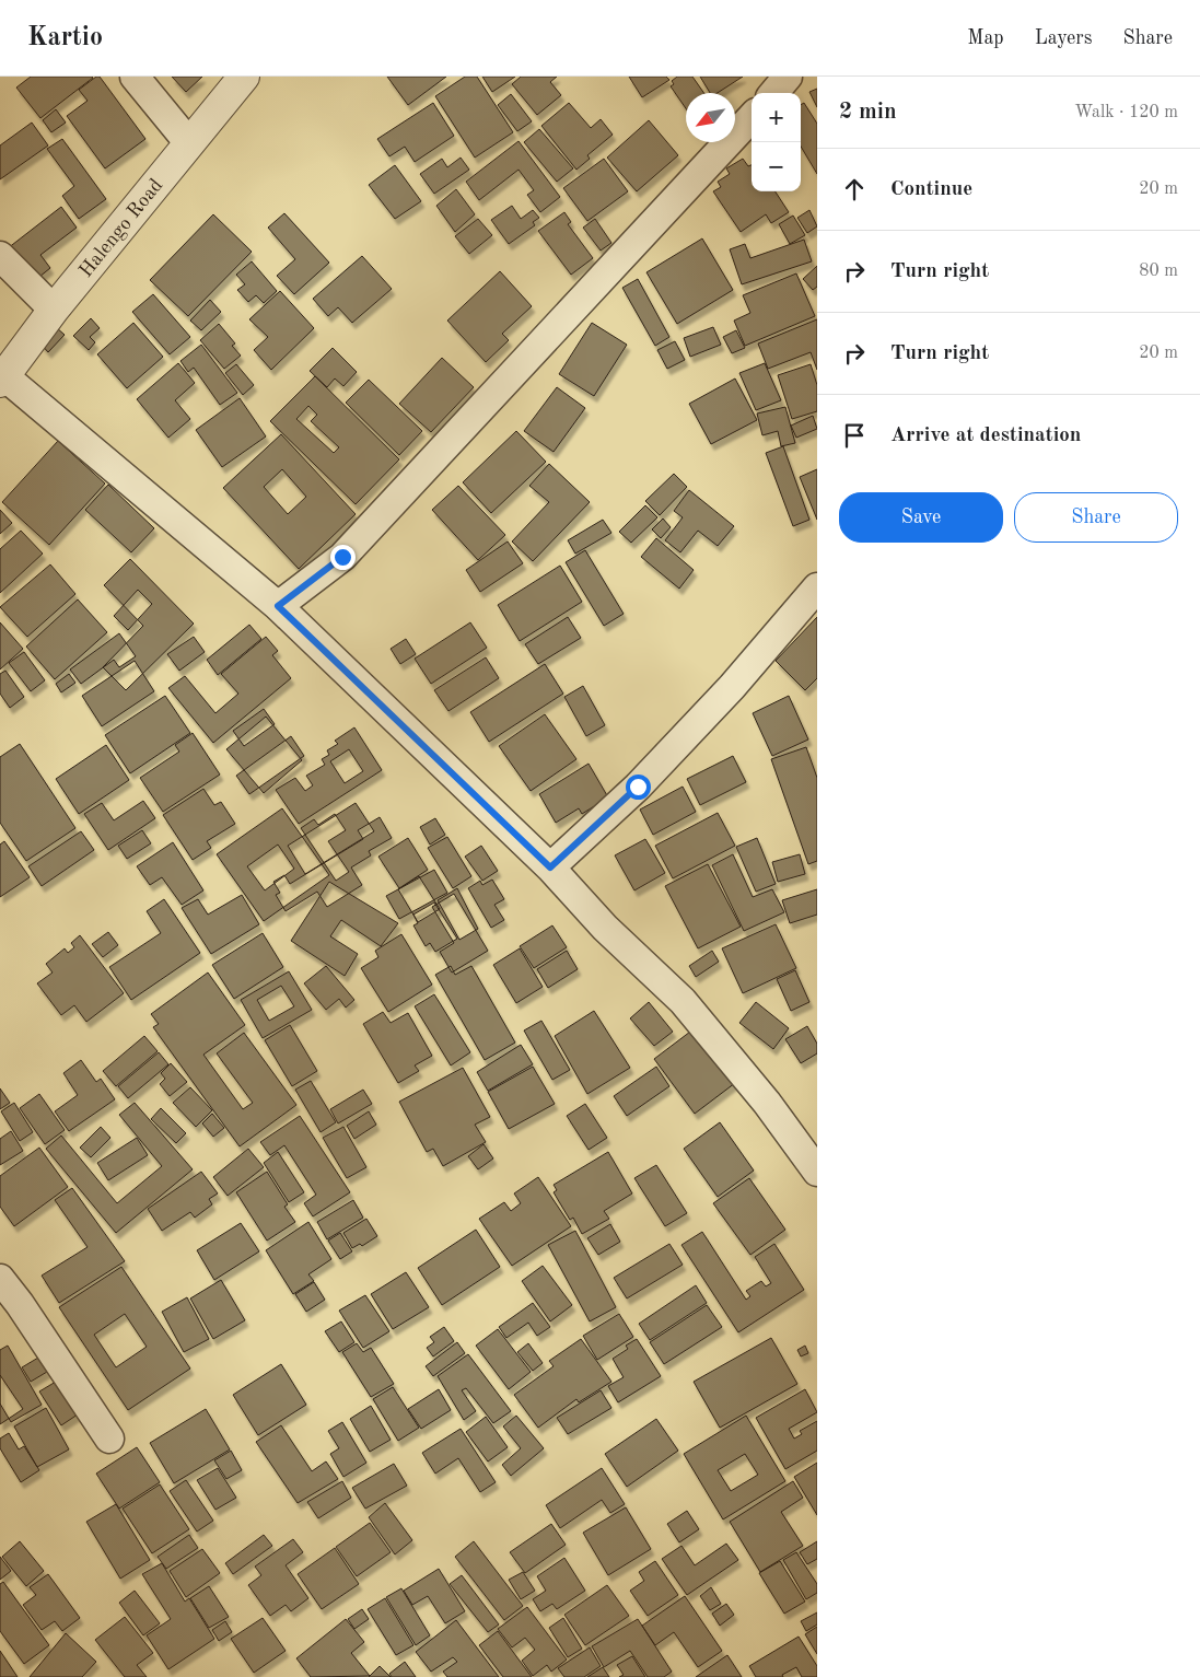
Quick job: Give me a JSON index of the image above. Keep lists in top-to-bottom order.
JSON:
{
  "streets": {
    "street": ["Halengo Road"]
  },
  "north": "bottom left",
  "page": {
    "header": "Kartio",
    "nav": ["Map", "Layers", "Share"],
    "heading": ["2 min", "Walk · 120 m"],
    "map_buttons": ["+", "−"],
    "list": [
      ["Continue", "20 m"],
      ["Turn right", "80 m"],
      ["Turn right", "20 m"],
      "Arrive at destination"
    ],
    "buttons": ["Save", "Share"]
  }
}
